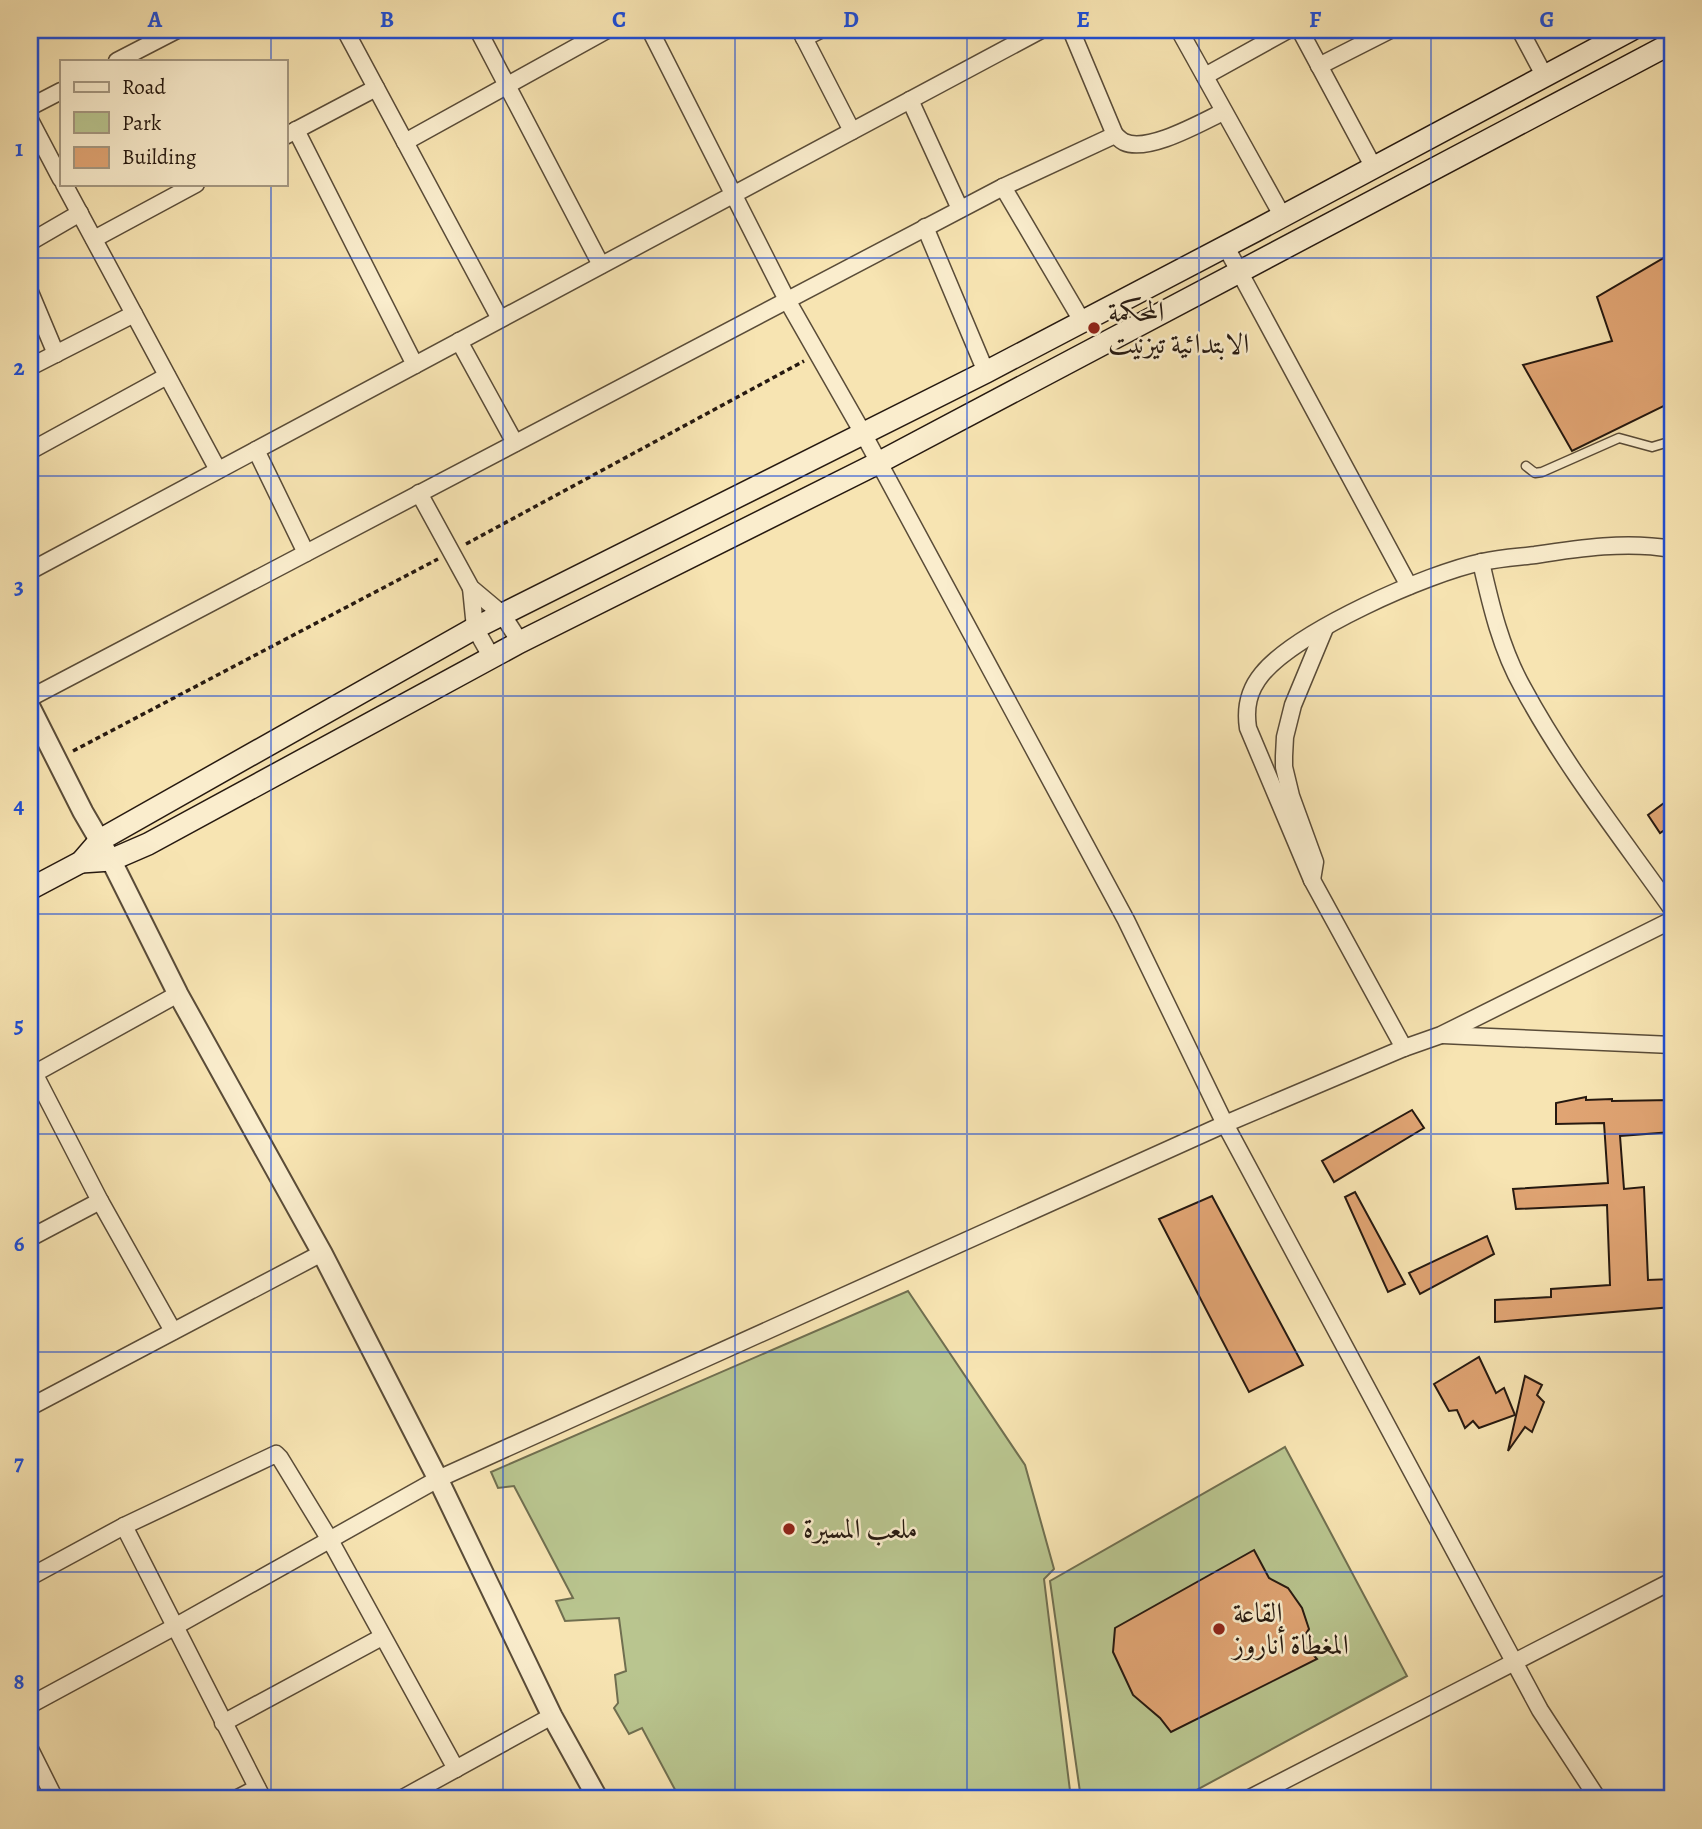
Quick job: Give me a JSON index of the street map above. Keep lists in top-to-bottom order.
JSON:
{
  "places": ["المحكمة الابتدائية تيزنيت", "ملعب المسيرة", "القاعة المغطاة أناروز"],
  "legend": ["Road", "Park", "Building"],
  "grid": {
    "columns": [
      "A",
      "B",
      "C",
      "D",
      "E",
      "F",
      "G"
    ],
    "rows": [
      "1",
      "2",
      "3",
      "4",
      "5",
      "6",
      "7",
      "8"
    ]
  }
}
